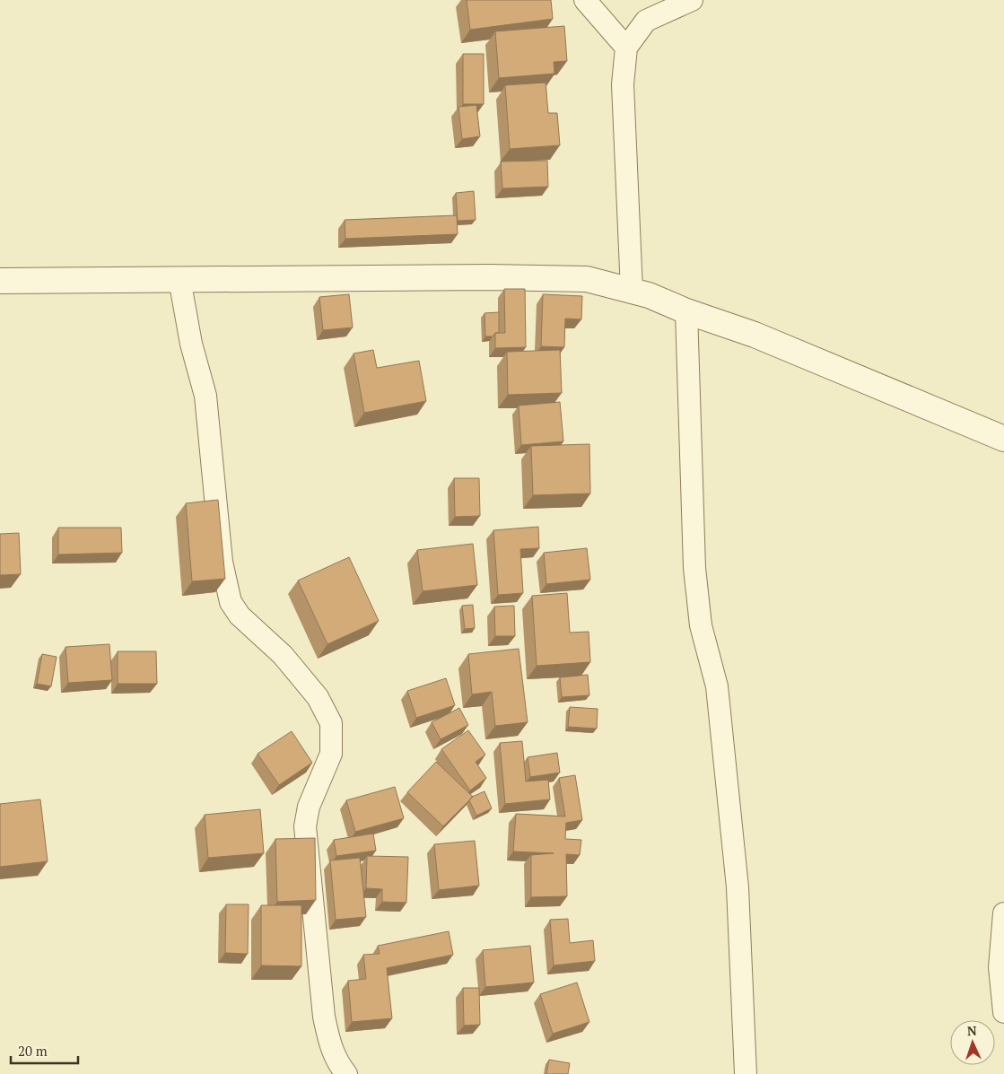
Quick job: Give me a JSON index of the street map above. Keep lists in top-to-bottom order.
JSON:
{
  "scale_bar": "20 m",
  "north": "top"
}
